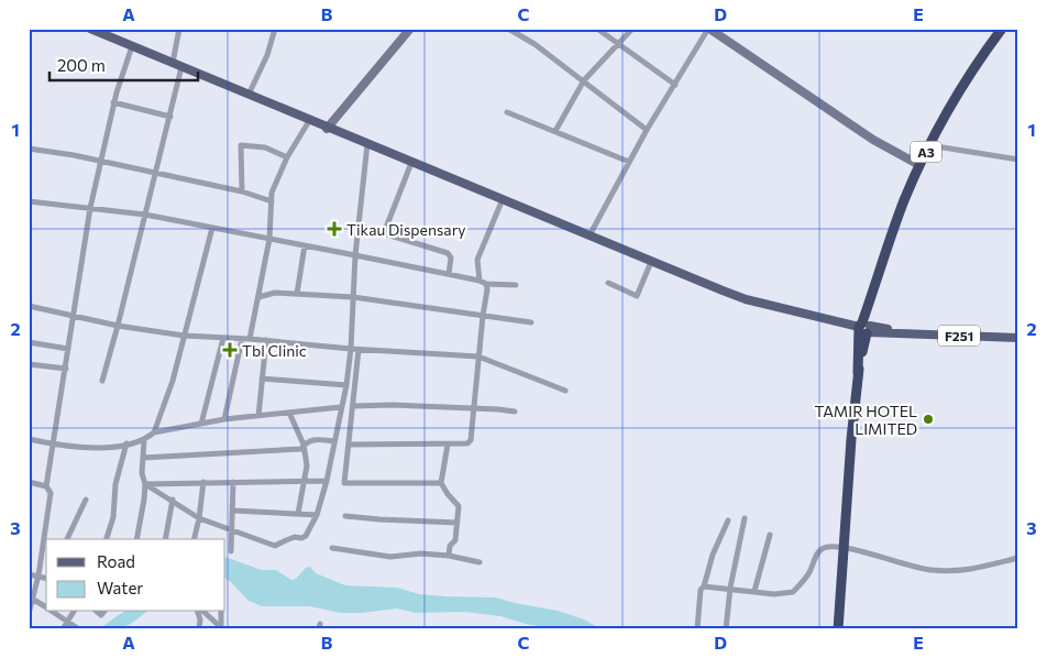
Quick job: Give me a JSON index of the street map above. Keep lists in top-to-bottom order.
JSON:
{
  "streets": {
    "highway": ["A3"],
    "main road": ["F251"]
  },
  "crossings": [
    ["A3", "F251"]
  ],
  "places": {
    "health": ["Tikau Dispensary", "Tbl Clinic"],
    "other": ["TAMIR HOTEL LIMITED"]
  },
  "legend": ["Road", "Water"],
  "scale_bar": "200 m",
  "grid": {
    "columns": [
      "A",
      "B",
      "C",
      "D",
      "E"
    ],
    "rows": ["1", "2", "3"]
  }
}
